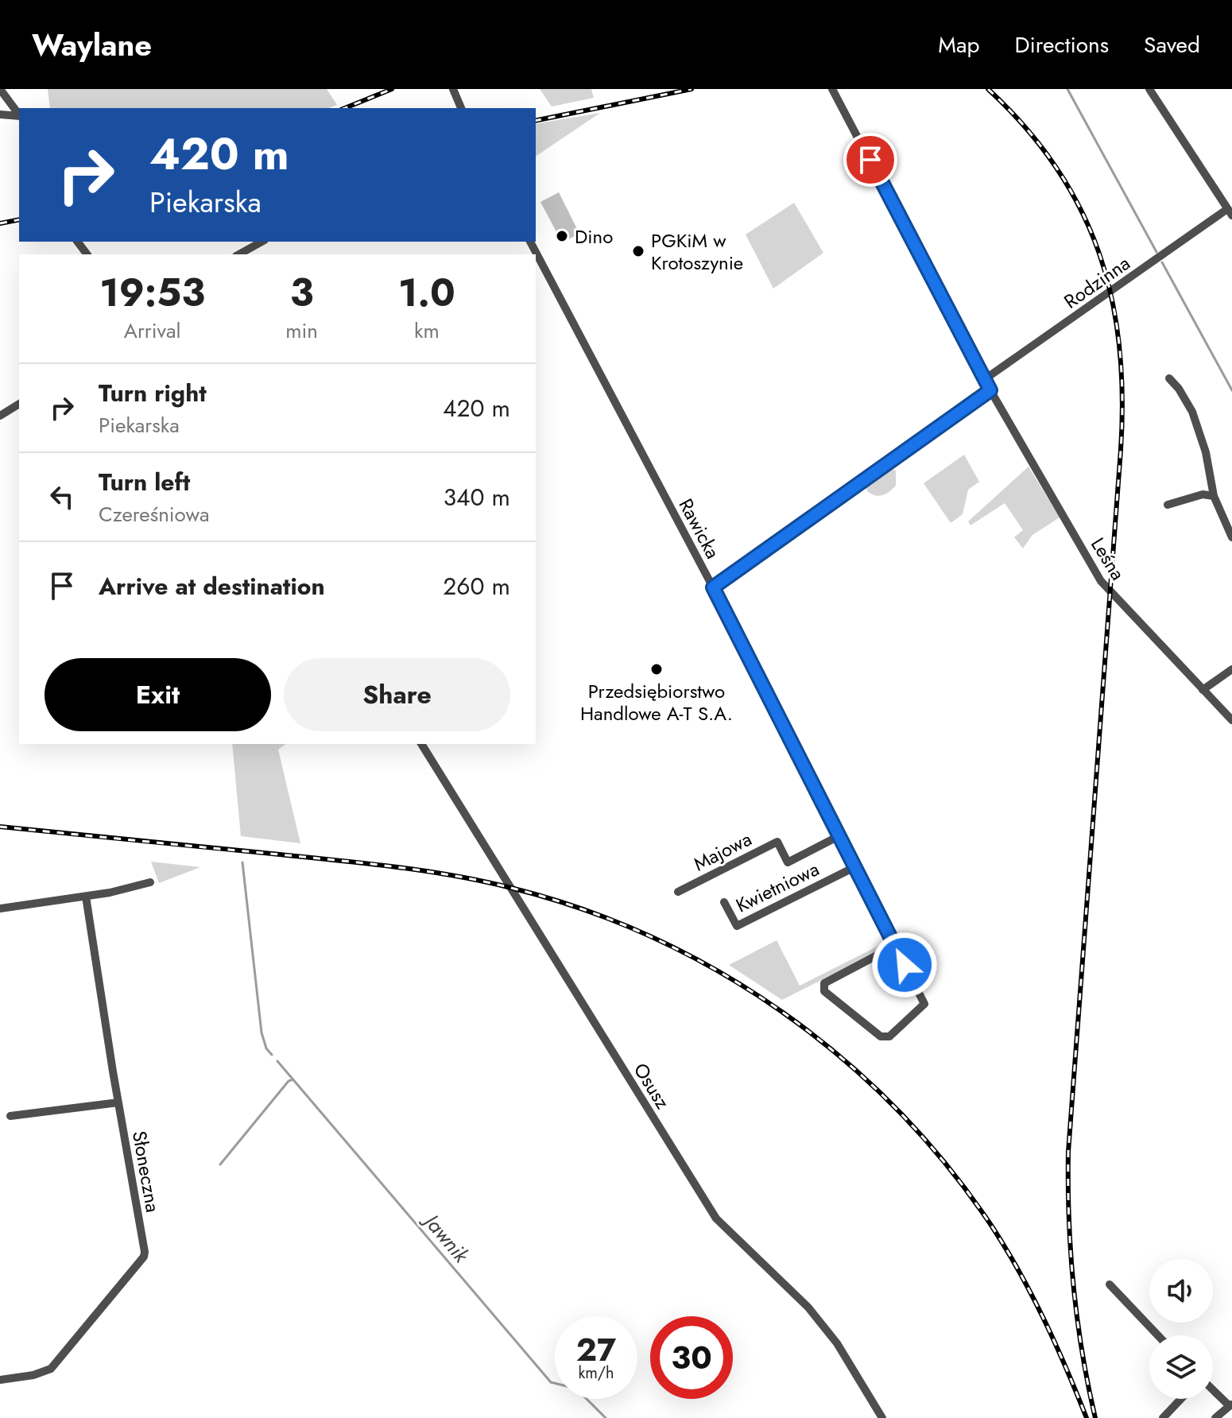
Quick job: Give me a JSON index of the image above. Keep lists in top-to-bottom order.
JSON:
{
  "streets": {
    "street": [
      "Rodzinna",
      "Rawicka",
      "Leśna",
      "Majowa",
      "Kwietniowa",
      "Osusz",
      "Słoneczna"
    ]
  },
  "crossings": [
    ["Rodzinna", "Leśna"],
    ["Rawicka", "Majowa"],
    ["Rawicka", "Kwietniowa"]
  ],
  "water": ["Jawnik"],
  "places": ["Dino", "PGKiM w Krotoszynie", "Przedsiębiorstwo Handlowe A-T S.A."],
  "page": {
    "header": "Waylane",
    "nav": ["Map", "Directions", "Saved"],
    "turn": ["420 m", "Piekarska"],
    "eta": [
      "19:53",
      "Arrival",
      "3",
      "min",
      "1.0",
      "km"
    ],
    "list": [
      {
        "name": "Turn right",
        "note": "Piekarska",
        "value": "420 m"
      },
      {
        "name": "Turn left",
        "note": "Czereśniowa",
        "value": "340 m"
      },
      {
        "name": "Arrive at destination",
        "value": "260 m"
      }
    ],
    "buttons": ["Exit", "Share"],
    "speed": "27 km/h",
    "limit": "30"
  }
}
